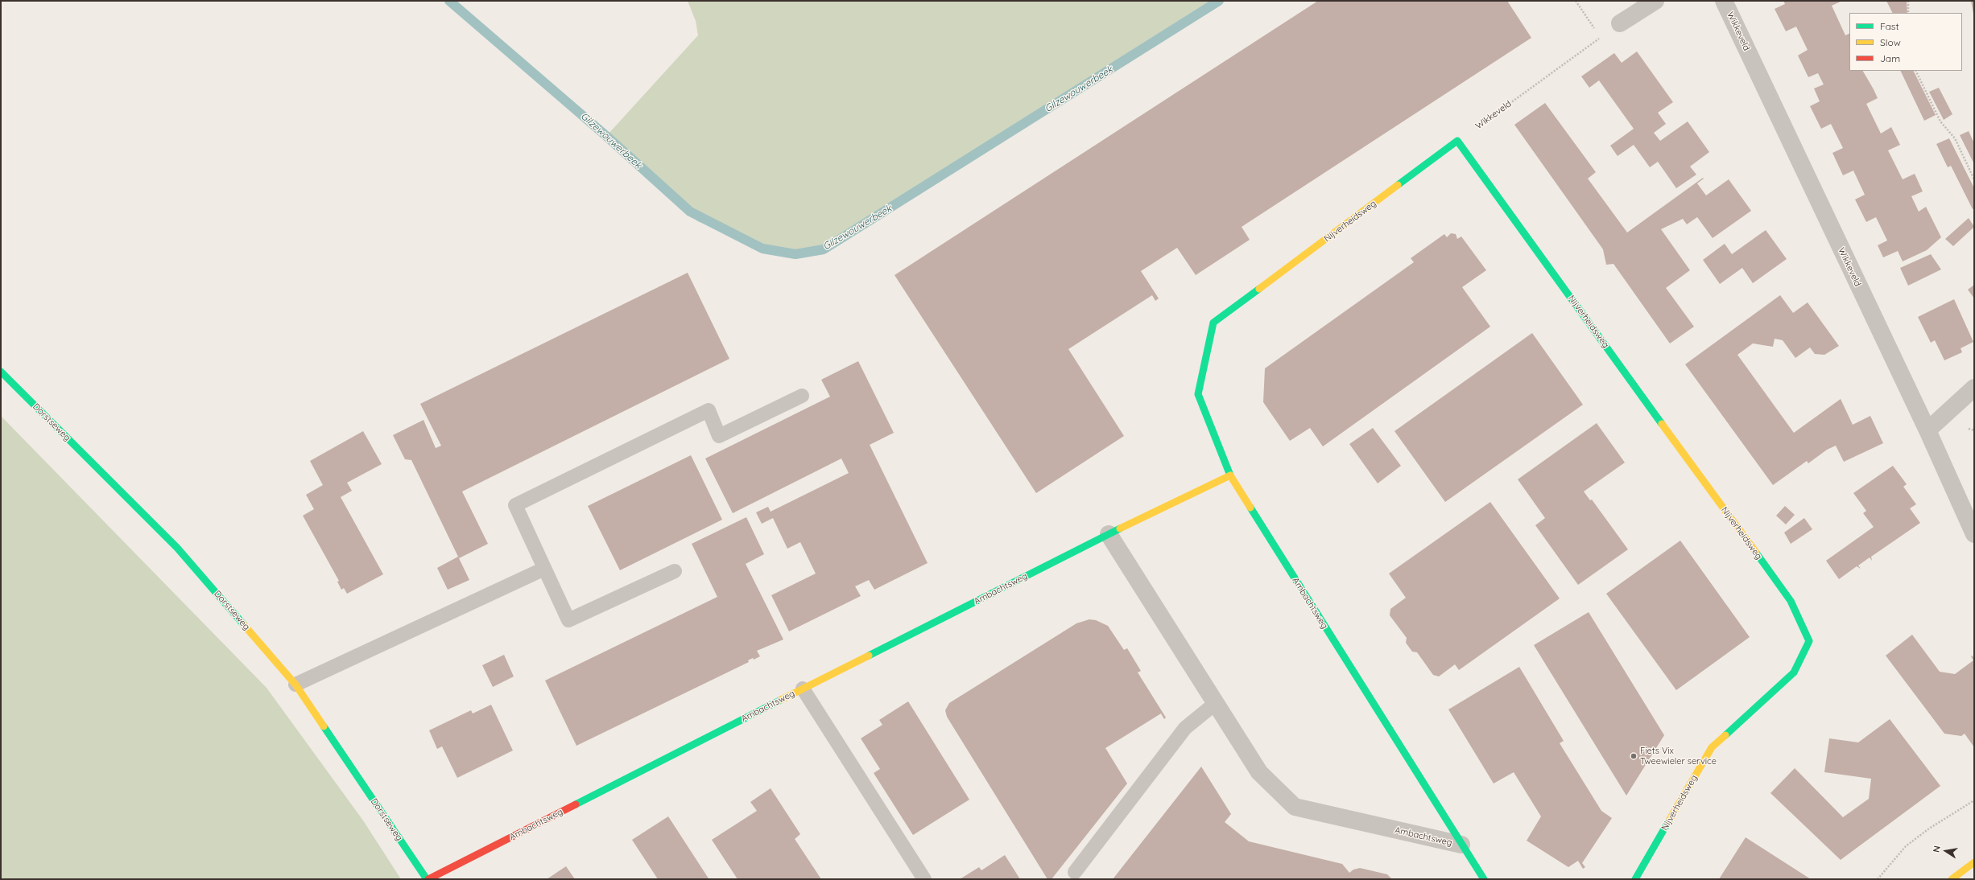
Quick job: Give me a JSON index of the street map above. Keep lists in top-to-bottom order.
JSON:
{
  "streets": {
    "street": [
      "Wikkeveld",
      "Nijverheidsweg",
      "Dorstseweg",
      "Ambachtsweg"
    ]
  },
  "crossings": [
    ["Wikkeveld", "Nijverheidsweg"],
    ["Nijverheidsweg", "Ambachtsweg"],
    ["Dorstseweg", "Ambachtsweg"]
  ],
  "water": ["Gilzewouwerbeek"],
  "places": ["Fiets Vix Tweewieler service"],
  "legend": ["Fast", "Slow", "Jam"],
  "north": "left"
}
